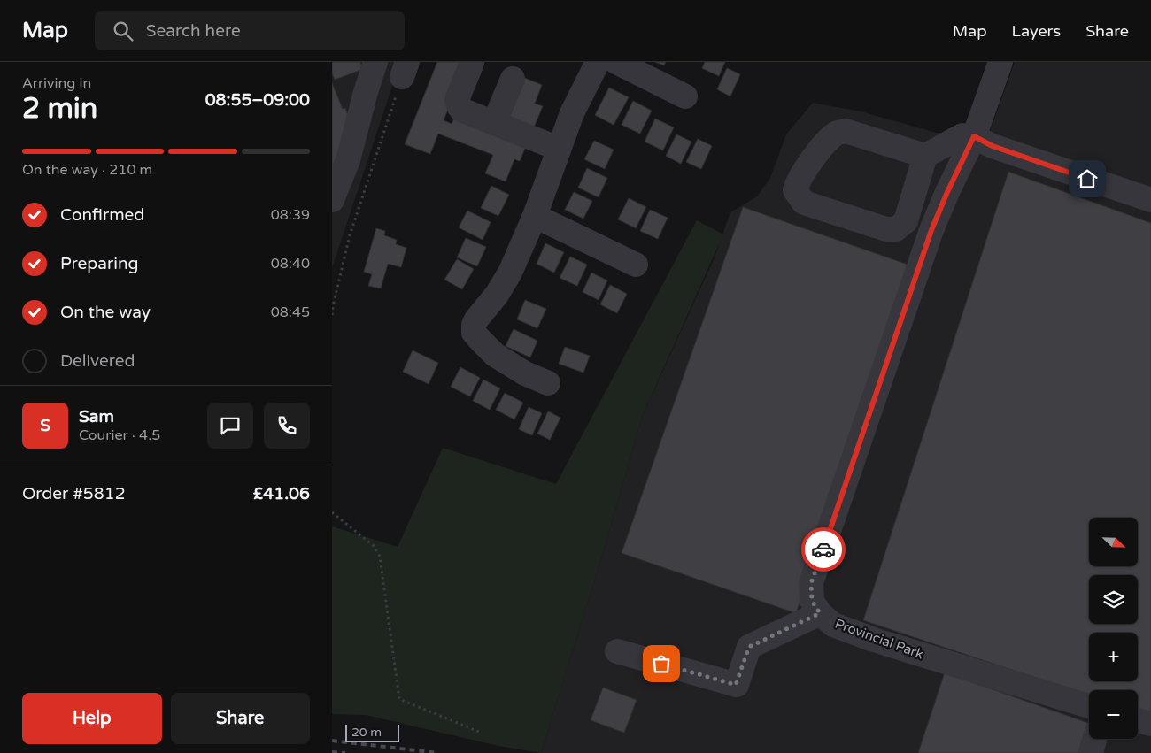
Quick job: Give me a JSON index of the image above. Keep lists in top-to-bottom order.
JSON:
{
  "streets": {
    "street": ["Provincial Park"]
  },
  "scale_bar": "20 m",
  "north": "bottom right",
  "page": {
    "header": "Map",
    "search": "Search here",
    "nav": ["Map", "Layers", "Share"],
    "heading": ["2 min", "Arriving in", "08:55–09:00"],
    "panel": [
      "Sam",
      "Courier · 4.5",
      "Order #5812",
      "£41.06"
    ],
    "bar": "On the way · 210 m",
    "list": [
      ["Confirmed", "08:39"],
      ["Preparing", "08:40"],
      ["On the way", "08:45"],
      "Delivered"
    ],
    "round": "S",
    "map_buttons": ["+", "−"],
    "buttons": ["Help", "Share"],
    "scale": "20 m"
  }
}
